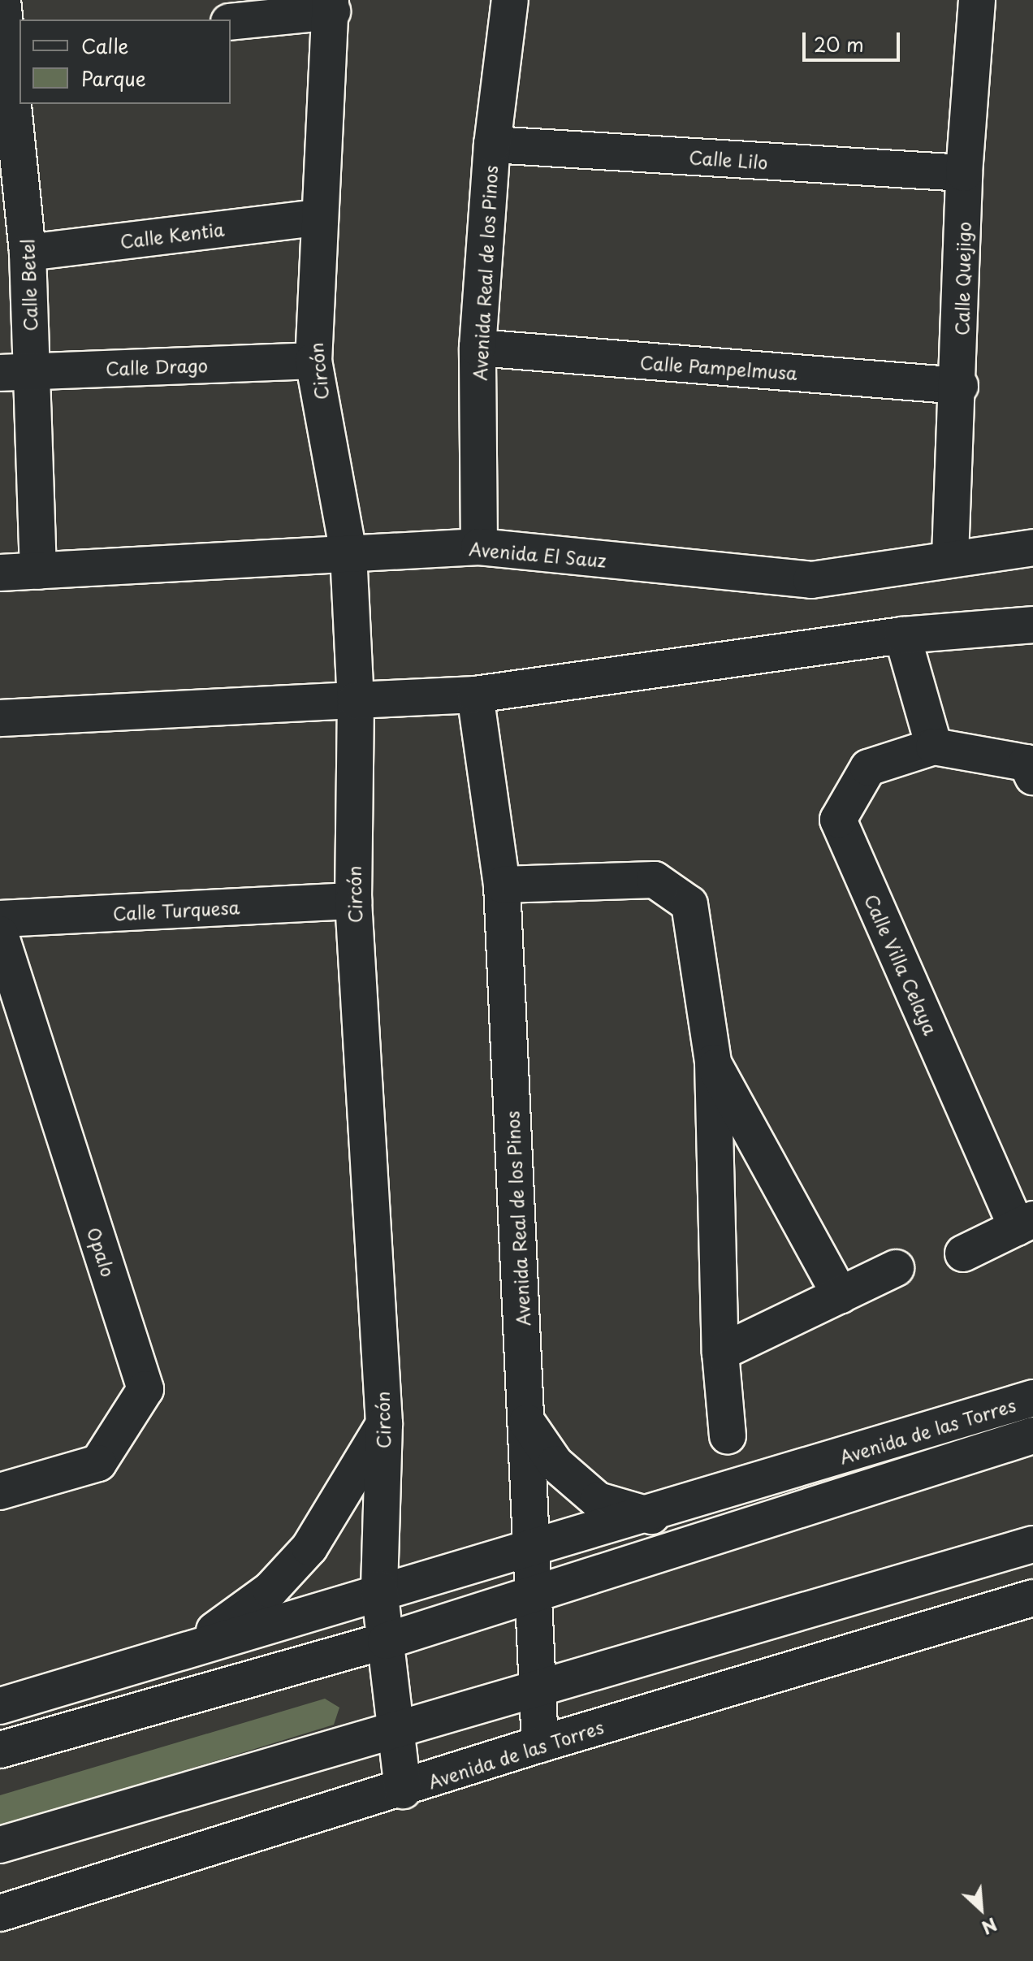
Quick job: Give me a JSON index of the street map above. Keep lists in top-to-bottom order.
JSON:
{
  "streets": {
    "street": [
      "Calle Lilo",
      "Calle Kentia",
      "Avenida Real de los Pinos",
      "Calle Quejigo",
      "Calle Betel",
      "Calle Drago",
      "Calle Pampelmusa",
      "Circón",
      "Avenida El Sauz",
      "Calle Turquesa",
      "Calle Villa Celaya",
      "Opalo",
      "Avenida de las Torres"
    ]
  },
  "crossings": [
    ["Calle Lilo", "Avenida Real de los Pinos"],
    ["Calle Lilo", "Calle Quejigo"],
    ["Calle Kentia", "Calle Betel"],
    ["Calle Kentia", "Circón"],
    ["Avenida Real de los Pinos", "Calle Pampelmusa"],
    ["Avenida Real de los Pinos", "Avenida El Sauz"],
    ["Avenida Real de los Pinos", "Avenida de las Torres"],
    ["Calle Quejigo", "Calle Pampelmusa"],
    ["Calle Quejigo", "Avenida El Sauz"],
    ["Calle Betel", "Calle Drago"],
    ["Calle Betel", "Avenida El Sauz"],
    ["Calle Drago", "Circón"],
    ["Circón", "Avenida El Sauz"],
    ["Circón", "Calle Turquesa"],
    ["Circón", "Avenida de las Torres"]
  ],
  "legend": ["Calle", "Parque"],
  "scale_bar": "20 m",
  "north": "bottom right"
}
